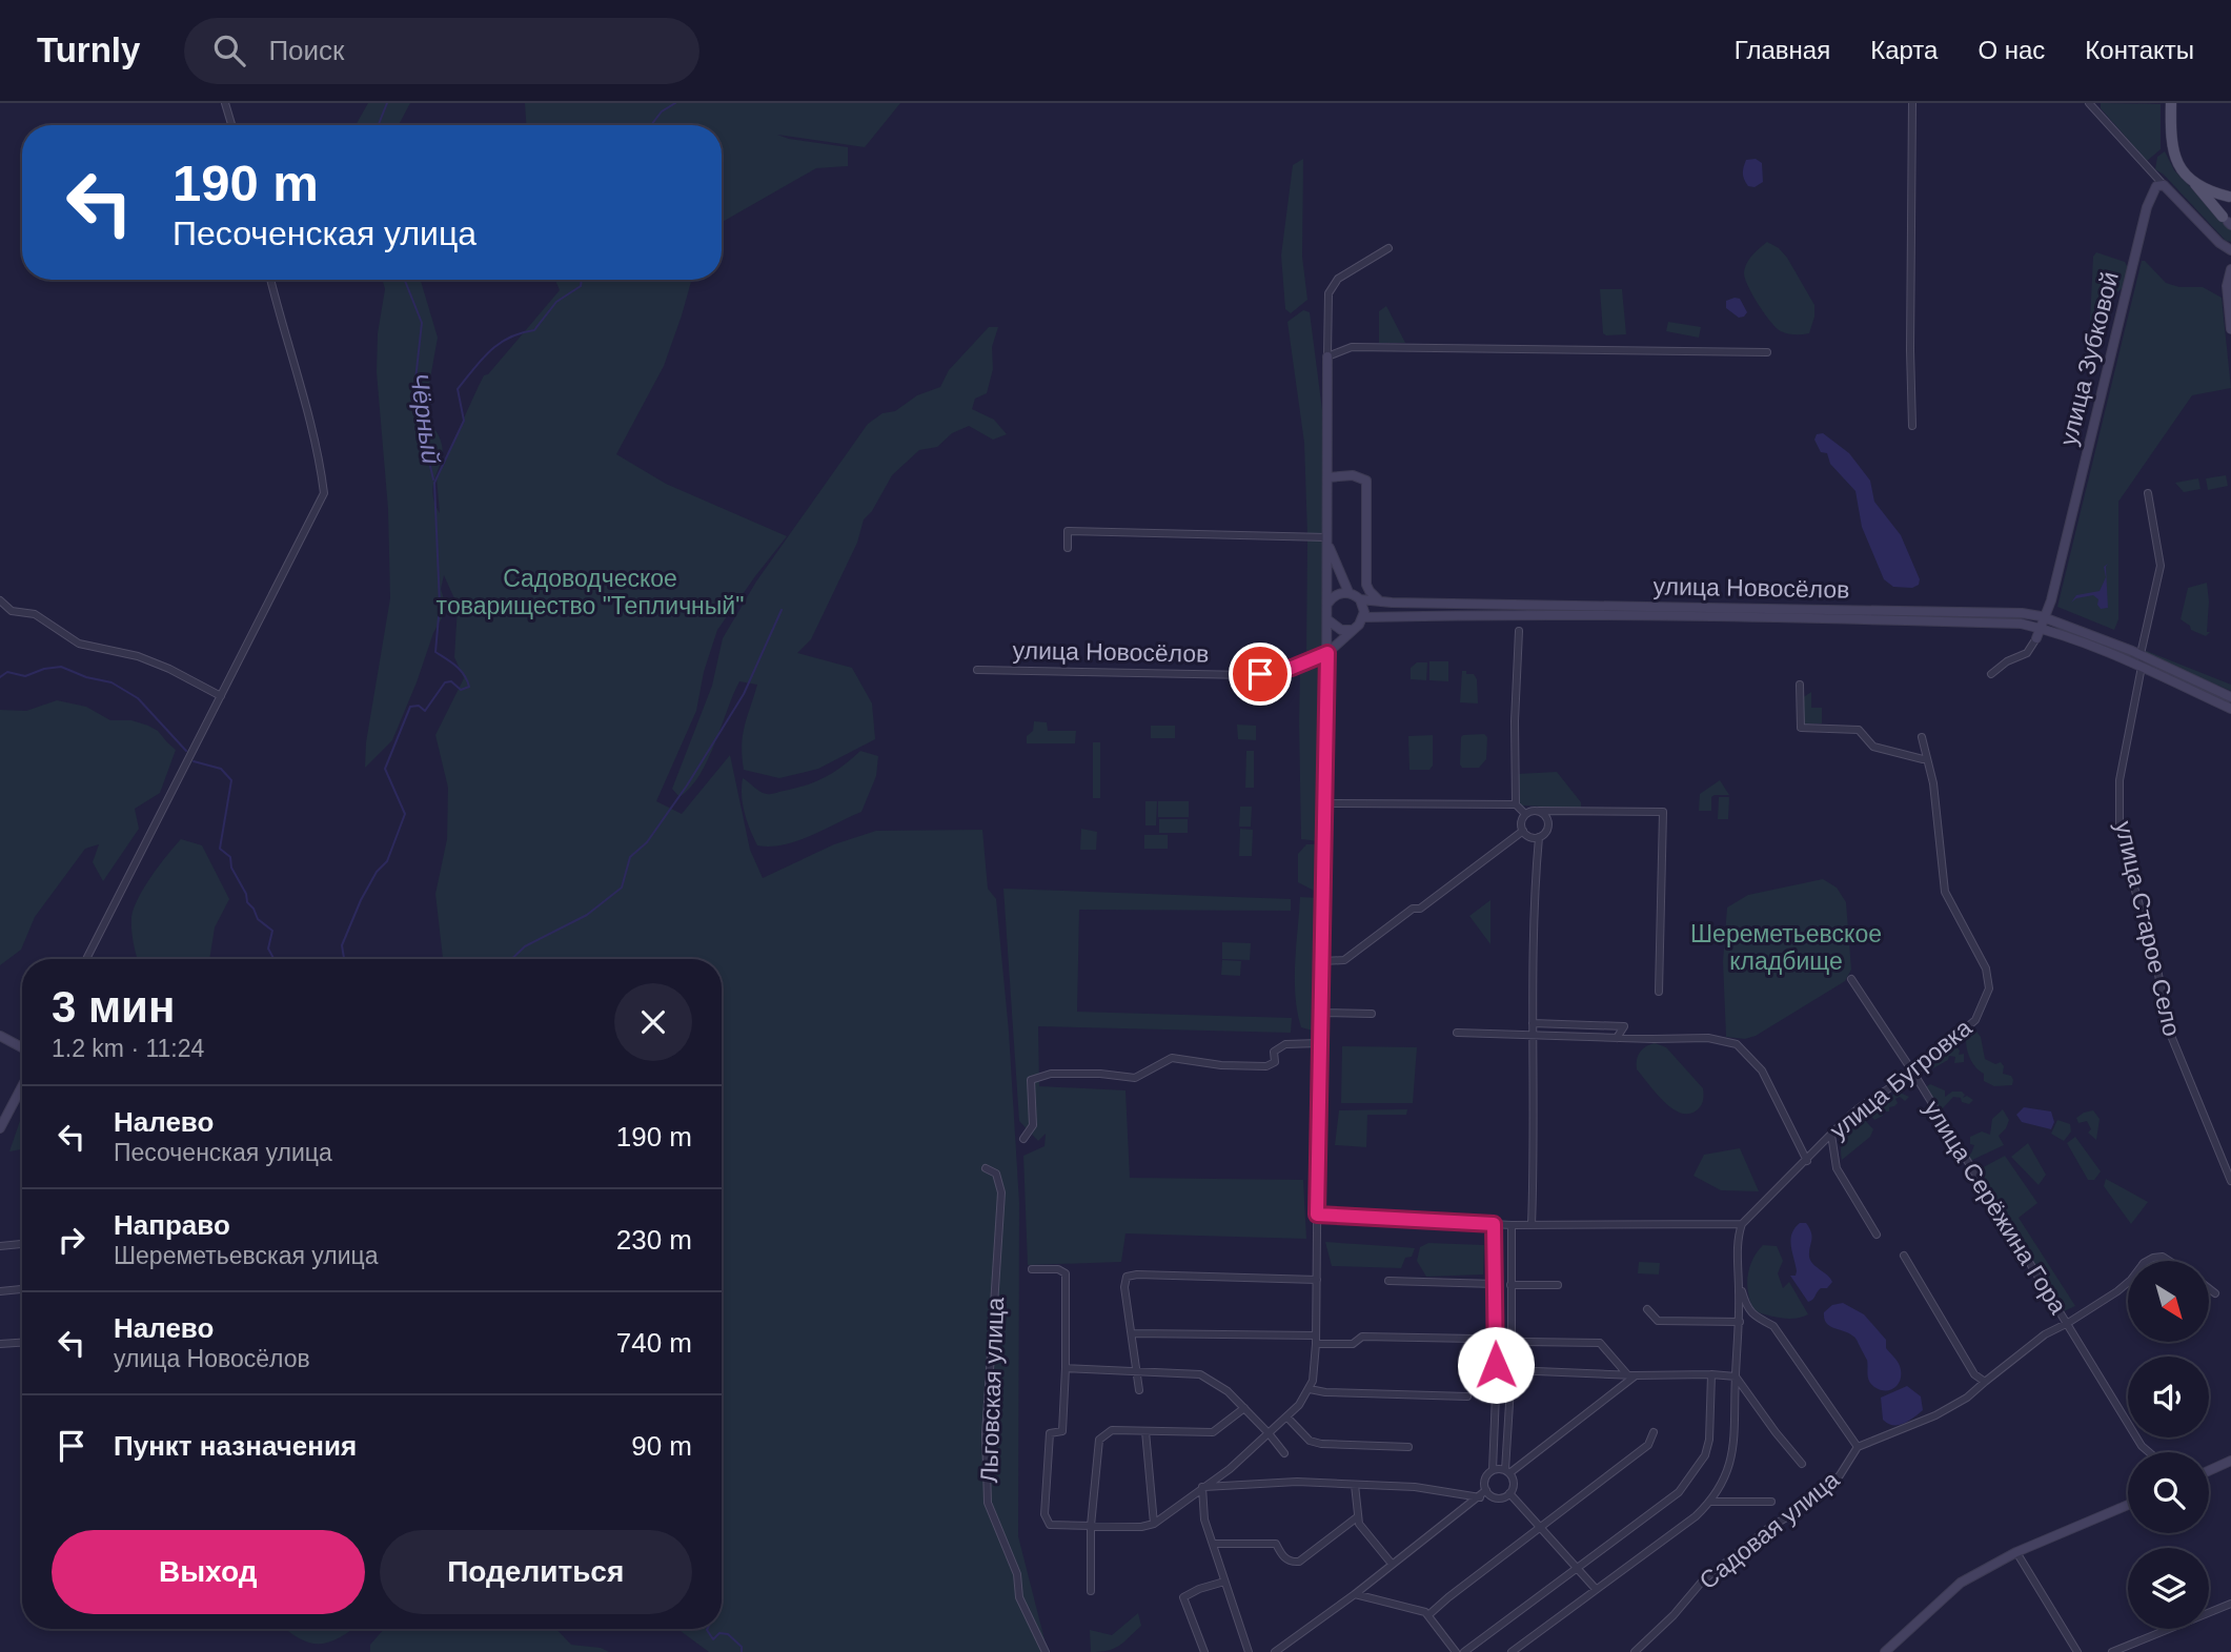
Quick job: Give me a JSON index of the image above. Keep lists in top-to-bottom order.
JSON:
{
  "streets": {
    "street": [
      "улица Зубковой",
      "улица Новосёлов",
      "улица Старое Село",
      "улица Бугровка",
      "улица Серёжина Гора",
      "Льговская улица",
      "Садовая улица"
    ]
  },
  "crossings": [
    ["улица Зубковой", "улица Новосёлов"],
    ["улица Новосёлов", "улица Старое Село"],
    ["улица Бугровка", "улица Серёжина Гора"],
    ["улица Серёжина Гора", "Садовая улица"]
  ],
  "water": ["Чёрный"],
  "parks": ["Садоводческое товарищество \"Тепличный\"", "Шереметьевское кладбище"],
  "north": "bottom right",
  "page": {
    "header": "Turnly",
    "search": "Поиск",
    "nav": [
      "Главная",
      "Карта",
      "О нас",
      "Контакты"
    ],
    "turn": ["190 m", "Песоченская улица"],
    "heading": ["3 мин", "1.2 km · 11:24"],
    "list": [
      {
        "name": "Налево",
        "note": "Песоченская улица",
        "value": "190 m"
      },
      {
        "name": "Направо",
        "note": "Шереметьевская улица",
        "value": "230 m"
      },
      {
        "name": "Налево",
        "note": "улица Новосёлов",
        "value": "740 m"
      },
      {
        "name": "Пункт назначения",
        "value": "90 m"
      }
    ],
    "buttons": ["Выход", "Поделиться"]
  }
}
